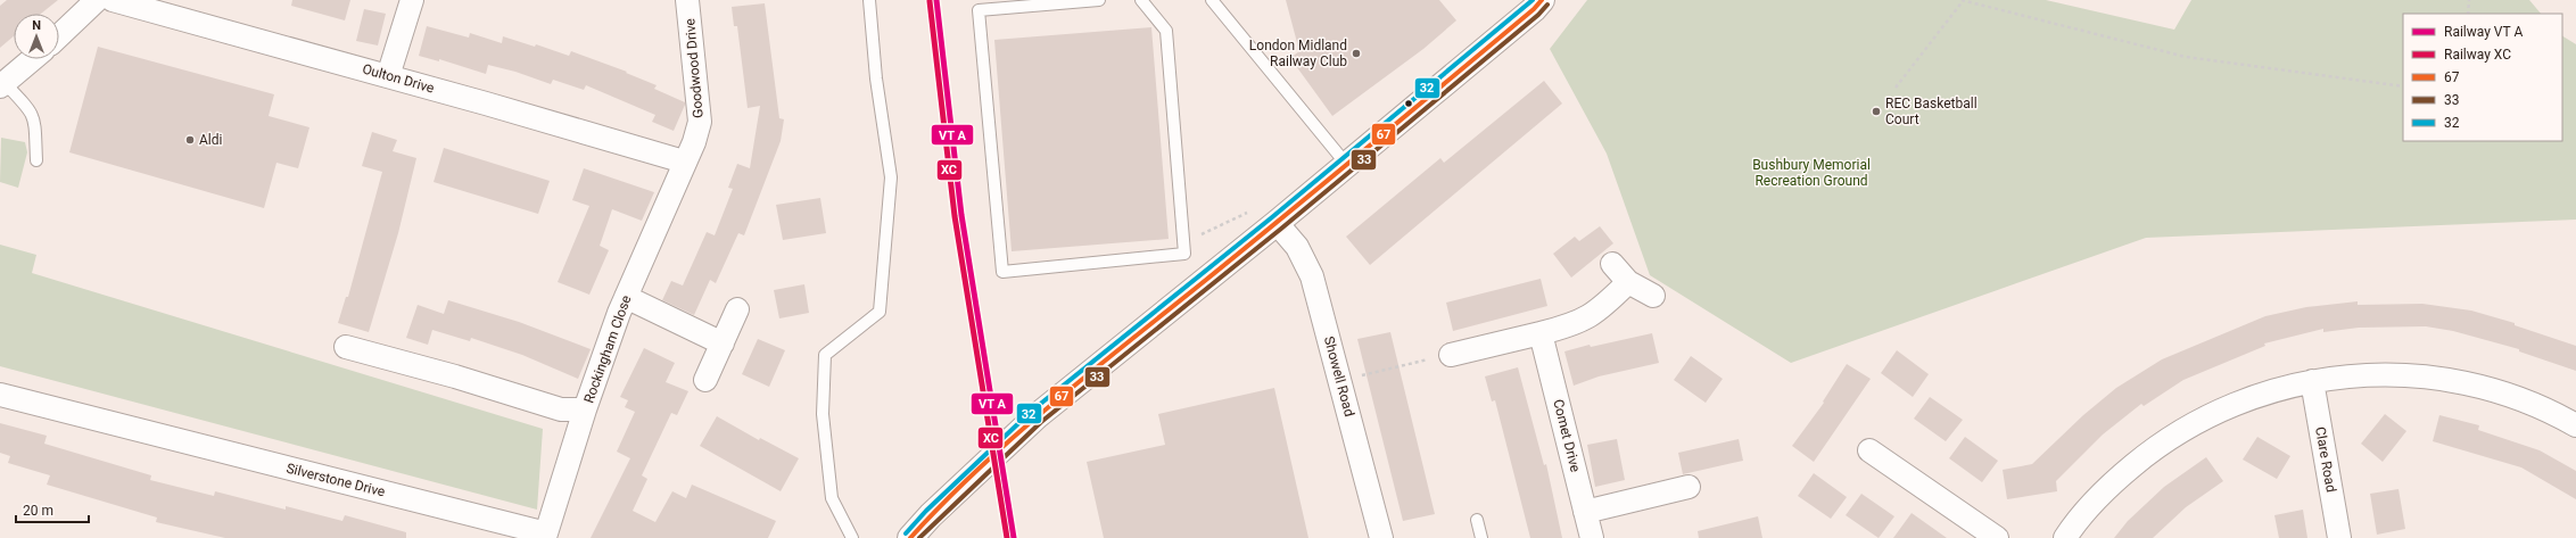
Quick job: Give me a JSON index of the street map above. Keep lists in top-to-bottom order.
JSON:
{
  "streets": {
    "street": [
      "Goodwood Drive",
      "Oulton Drive",
      "Rockingham Close",
      "Showell Road",
      "Comet Drive",
      "Clare Road",
      "Silverstone Drive"
    ]
  },
  "crossings": [
    ["Goodwood Drive", "Oulton Drive"],
    ["Goodwood Drive", "Rockingham Close"],
    ["Oulton Drive", "Rockingham Close"],
    ["Rockingham Close", "Silverstone Drive"]
  ],
  "parks": ["Bushbury Memorial Recreation Ground"],
  "places": ["London Midland Railway Club", "REC Basketball Court", "Aldi"],
  "lines": [
    "transit line 67",
    "transit line 32",
    "rail line XC",
    "transit line 33"
  ],
  "legend": [
    "Railway VT A",
    "Railway XC",
    "67",
    "33",
    "32"
  ],
  "scale_bar": "20 m",
  "north": "top"
}
